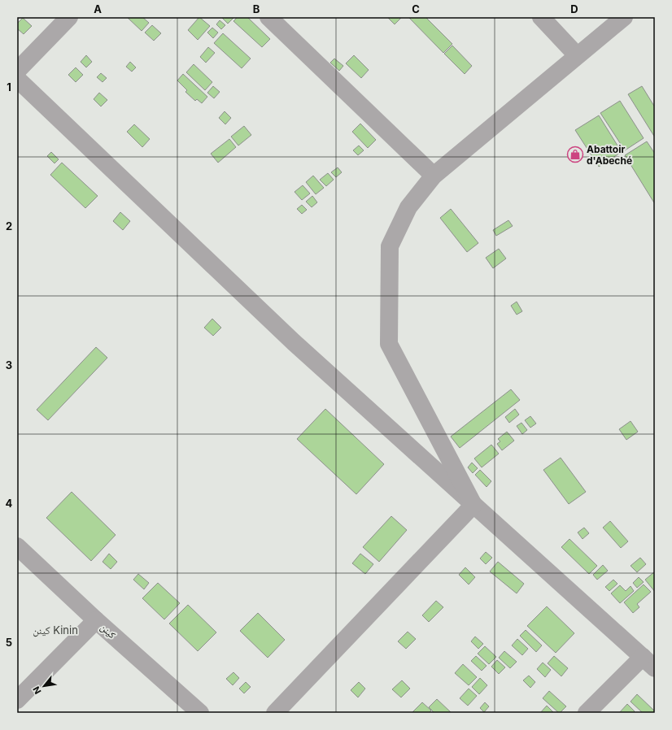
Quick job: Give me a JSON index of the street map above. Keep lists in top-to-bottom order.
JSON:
{
  "streets": {
    "street": ["كينن"]
  },
  "districts": ["كينن Kinin"],
  "places": {
    "shop": ["Abattoir d'Abeché"]
  },
  "north": "bottom left",
  "grid": {
    "columns": [
      "A",
      "B",
      "C",
      "D"
    ],
    "rows": [
      "1",
      "2",
      "3",
      "4",
      "5"
    ]
  }
}
